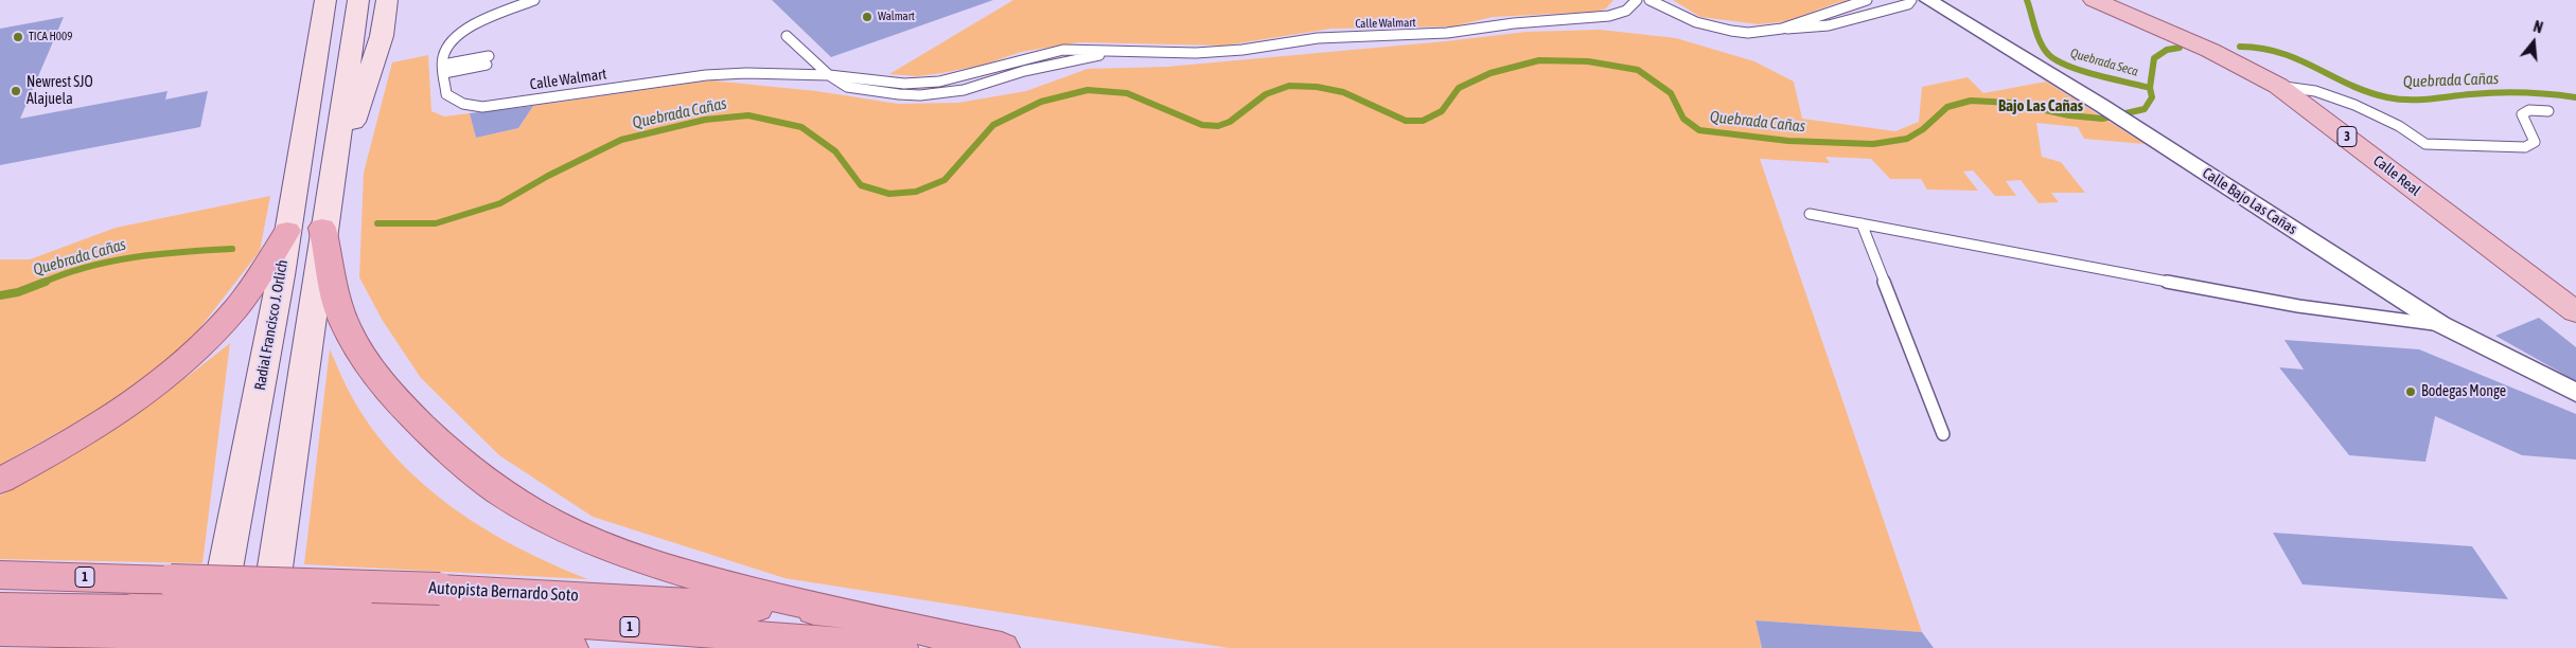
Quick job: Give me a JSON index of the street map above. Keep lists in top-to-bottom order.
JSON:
{
  "streets": {
    "highway": ["1", "Autopista Bernardo Soto"],
    "main road": ["3", "Calle Real", "Radial Francisco J. Orlich"],
    "street": ["Calle Bajo Las Cañas"],
    "lane": ["Calle Walmart"]
  },
  "districts": ["Bajo Las Cañas"],
  "water": ["Quebrada Seca", "Quebrada Cañas"],
  "places": [
    "Walmart",
    "TICA H009",
    "Newrest SJO Alajuela",
    "Bodegas Monge"
  ],
  "north": "top"
}
